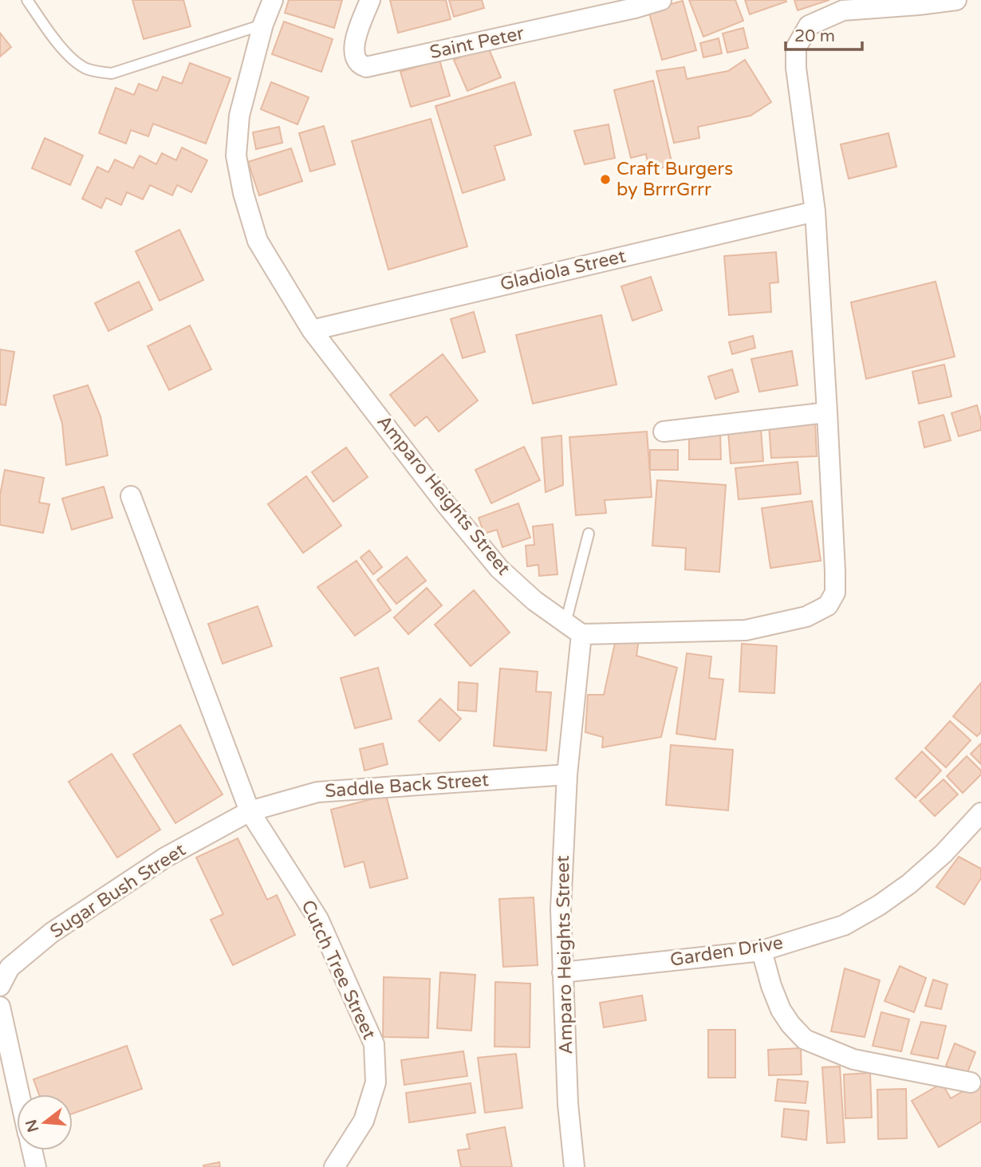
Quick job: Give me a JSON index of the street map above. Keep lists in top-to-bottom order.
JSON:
{
  "streets": {
    "street": [
      "Saint Peter",
      "Gladiola Street",
      "Amparo Heights Street",
      "Saddle Back Street",
      "Sugar Bush Street",
      "Garden Drive",
      "Cutch Tree Street"
    ]
  },
  "crossings": [
    ["Gladiola Street", "Amparo Heights Street"],
    ["Amparo Heights Street", "Saddle Back Street"],
    ["Amparo Heights Street", "Garden Drive"],
    ["Saddle Back Street", "Sugar Bush Street"],
    ["Saddle Back Street", "Cutch Tree Street"],
    ["Sugar Bush Street", "Cutch Tree Street"]
  ],
  "places": ["Craft Burgers by BrrrGrrr"],
  "scale_bar": "20 m",
  "north": "left"
}
